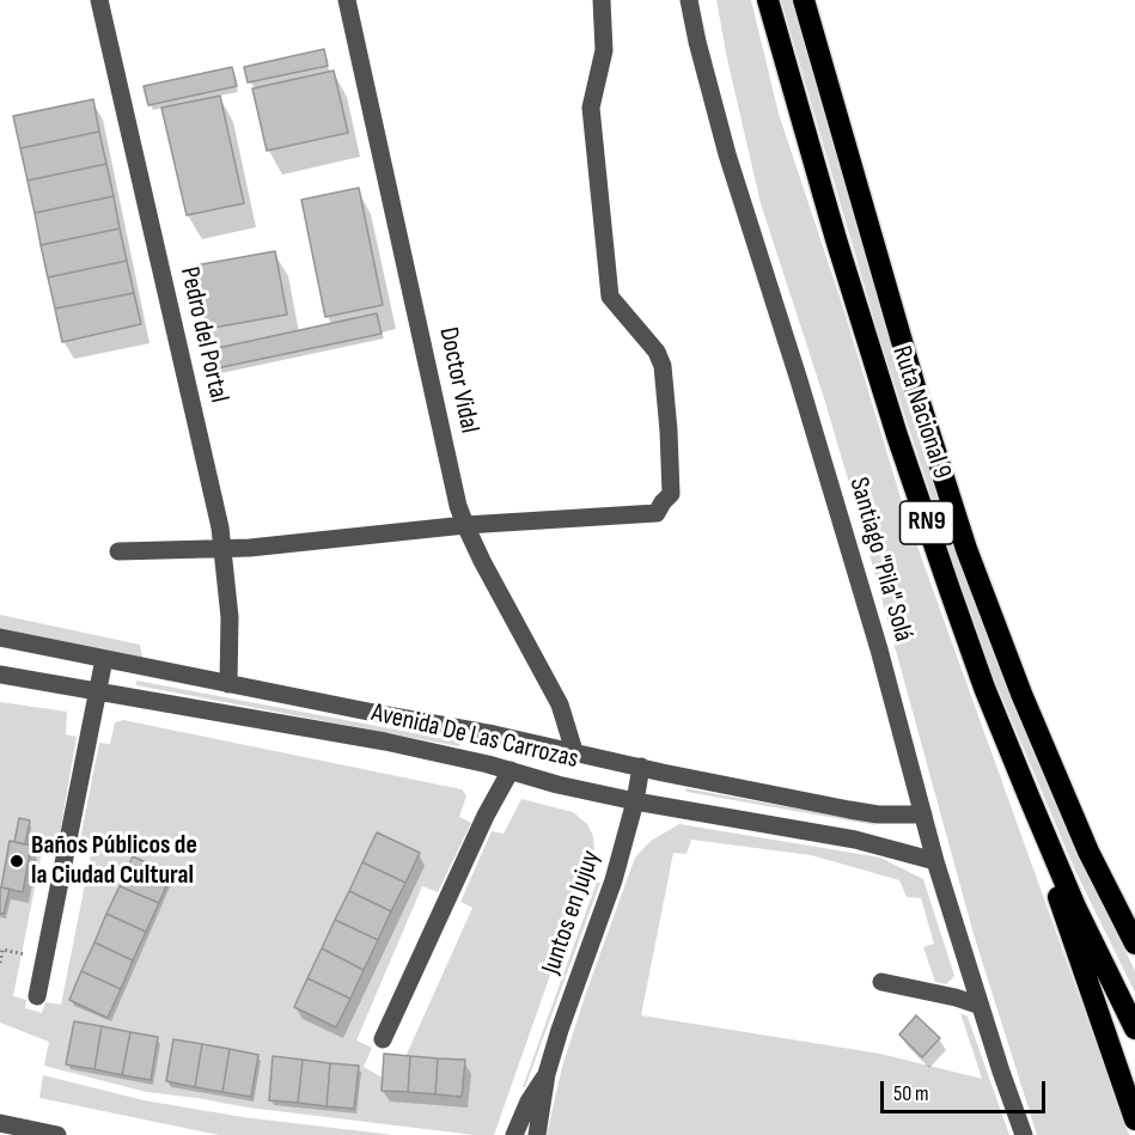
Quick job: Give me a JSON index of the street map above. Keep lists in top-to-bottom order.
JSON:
{
  "streets": {
    "highway": ["Ruta Nacional 9", "RN9"],
    "street": [
      "Pedro del Portal",
      "Doctor Vidal",
      "Santiago \"Pila\" Solá",
      "Avenida De Las Carrozas",
      "Juntos en Jujuy"
    ]
  },
  "crossings": [
    ["Pedro del Portal", "Avenida De Las Carrozas"],
    ["Doctor Vidal", "Avenida De Las Carrozas"],
    ["Santiago \"Pila\" Solá", "Avenida De Las Carrozas"],
    ["Avenida De Las Carrozas", "Juntos en Jujuy"]
  ],
  "places": ["Baños Públicos de la Ciudad Cultural"],
  "scale_bar": "50 m"
}
